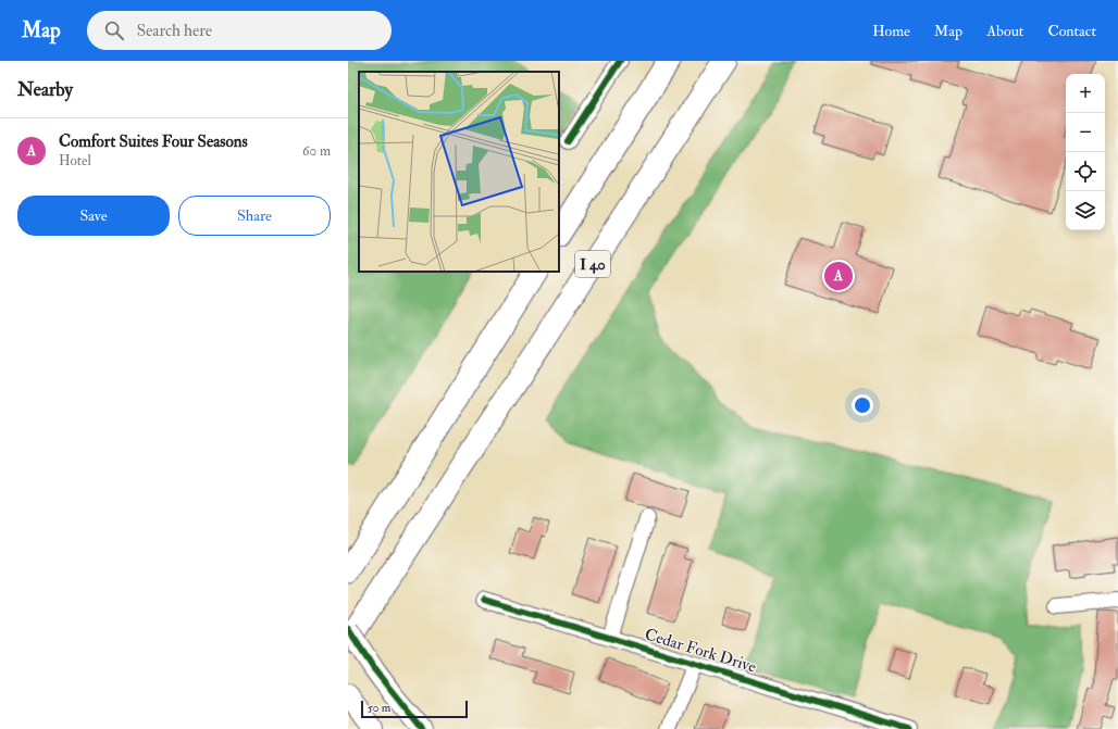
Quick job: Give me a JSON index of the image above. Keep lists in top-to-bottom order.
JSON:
{
  "streets": {
    "highway": ["I 40"],
    "street": ["Cedar Fork Drive"]
  },
  "scale_bar": "50 m",
  "page": {
    "header": "Map",
    "search": "Search here",
    "nav": [
      "Home",
      "Map",
      "About",
      "Contact"
    ],
    "heading": "Nearby",
    "map_buttons": ["+", "−"],
    "list": [
      {
        "mark": "A",
        "name": "Comfort Suites Four Seasons",
        "note": "Hotel",
        "value": "60 m"
      }
    ],
    "buttons": ["Save", "Share"],
    "pins": "A",
    "scale": "50 m"
  }
}
